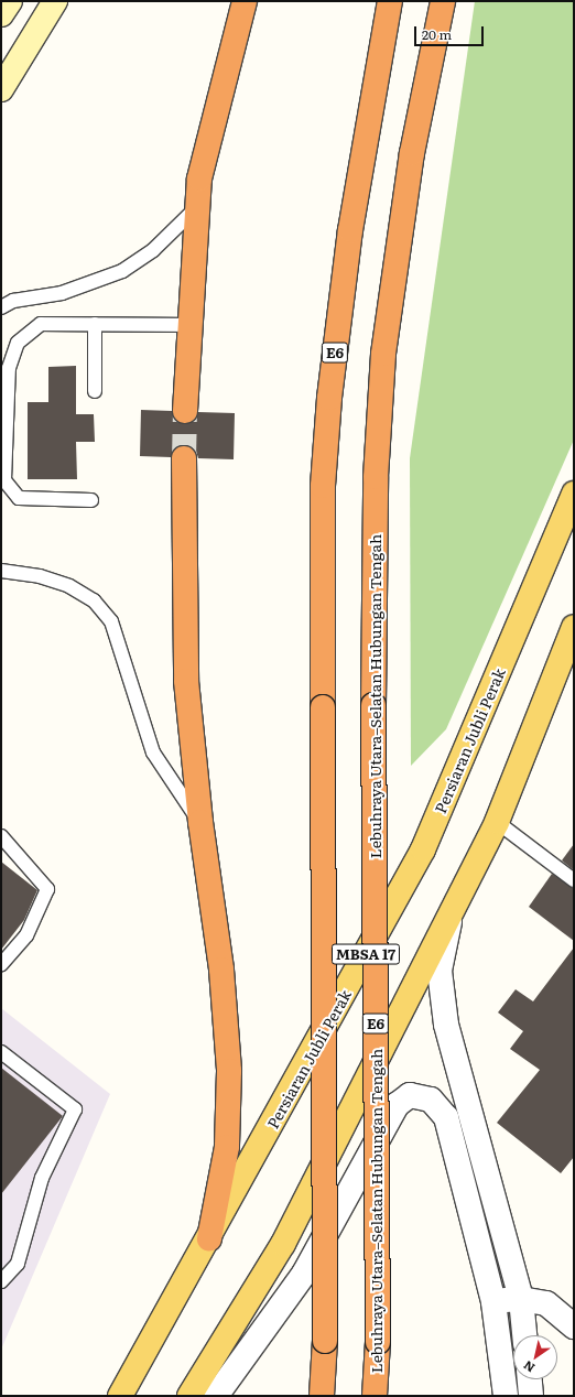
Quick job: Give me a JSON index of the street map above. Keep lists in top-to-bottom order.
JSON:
{
  "streets": {
    "highway": ["E6", "Lebuhraya Utara–Selatan Hubungan Tengah"],
    "main road": ["Persiaran Jubli Perak", "MBSA 17"]
  },
  "scale_bar": "20 m",
  "north": "bottom left"
}
